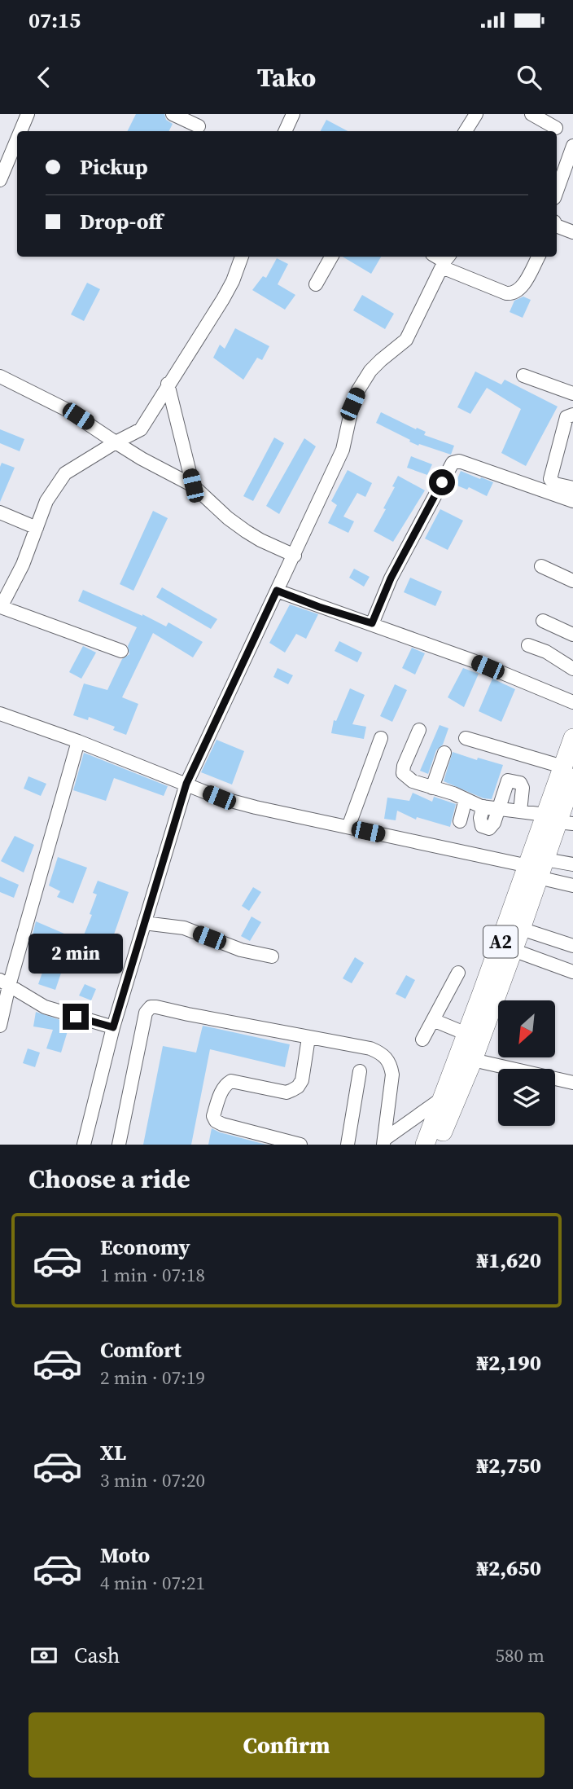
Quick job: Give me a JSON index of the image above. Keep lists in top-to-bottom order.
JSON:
{
  "streets": {
    "highway": ["A2"]
  },
  "north": "bottom left",
  "page": {
    "status": "07:15",
    "header": "Tako",
    "banner": ["Pickup", "Drop-off"],
    "bubble": "2 min",
    "heading": "Choose a ride",
    "list": [
      {
        "name": "Economy",
        "note": "1 min · 07:18",
        "value": "₦1,620"
      },
      {
        "name": "Comfort",
        "note": "2 min · 07:19",
        "value": "₦2,190"
      },
      {
        "name": "XL",
        "note": "3 min · 07:20",
        "value": "₦2,750"
      },
      {
        "name": "Moto",
        "note": "4 min · 07:21",
        "value": "₦2,650"
      }
    ],
    "pay": ["Cash", "580 m"],
    "buttons": "Confirm"
  }
}
